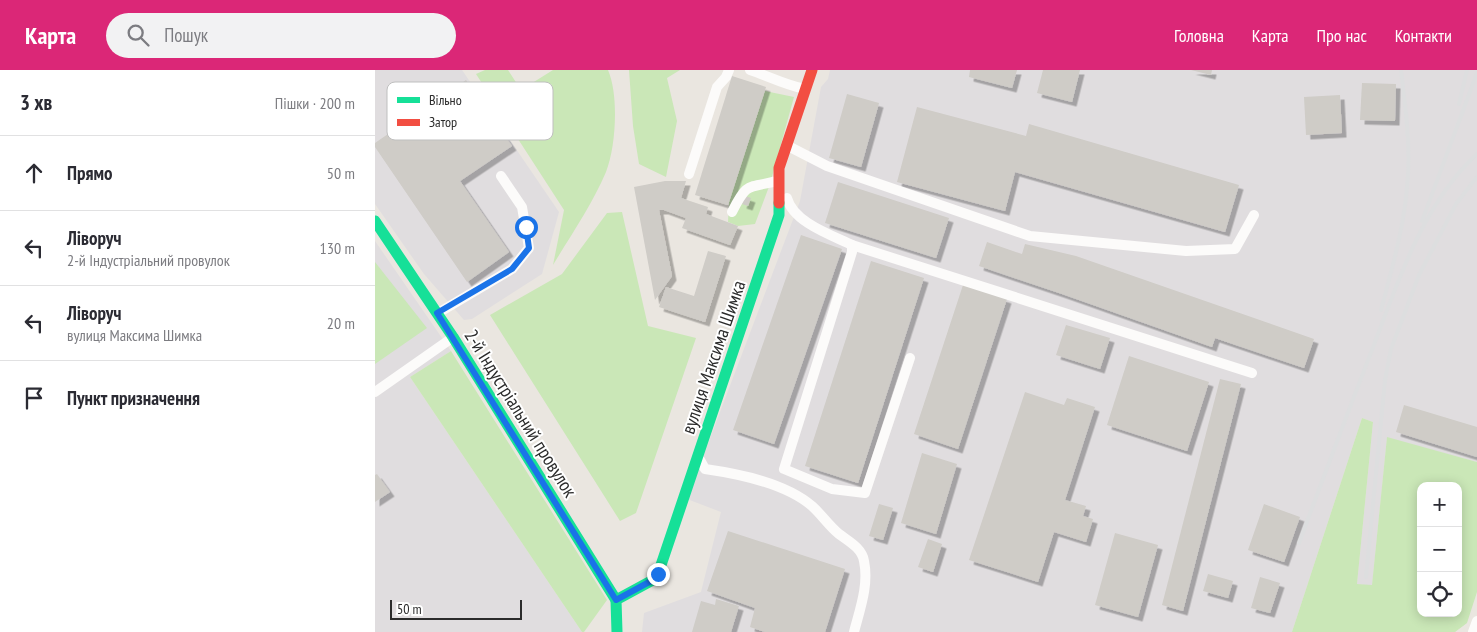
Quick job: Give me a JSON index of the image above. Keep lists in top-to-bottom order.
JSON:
{
  "streets": {
    "street": ["вулиця Максима Шимка", "2-й Індустріальний провулок"]
  },
  "crossings": [
    ["вулиця Максима Шимка", "2-й Індустріальний провулок"]
  ],
  "legend": ["Вільно", "Затор"],
  "scale_bar": "50 m",
  "page": {
    "header": "Карта",
    "search": "Пошук",
    "nav": [
      "Головна",
      "Карта",
      "Про нас",
      "Контакти"
    ],
    "heading": ["3 хв", "Пішки · 200 m"],
    "list": [
      ["Прямо", "50 m"],
      ["Ліворуч", "2-й Індустріальний провулок", "130 m"],
      ["Ліворуч", "вулиця Максима Шимка", "20 m"],
      "Пункт призначення"
    ],
    "map_buttons": ["+", "−"],
    "scale": "50 m"
  }
}
